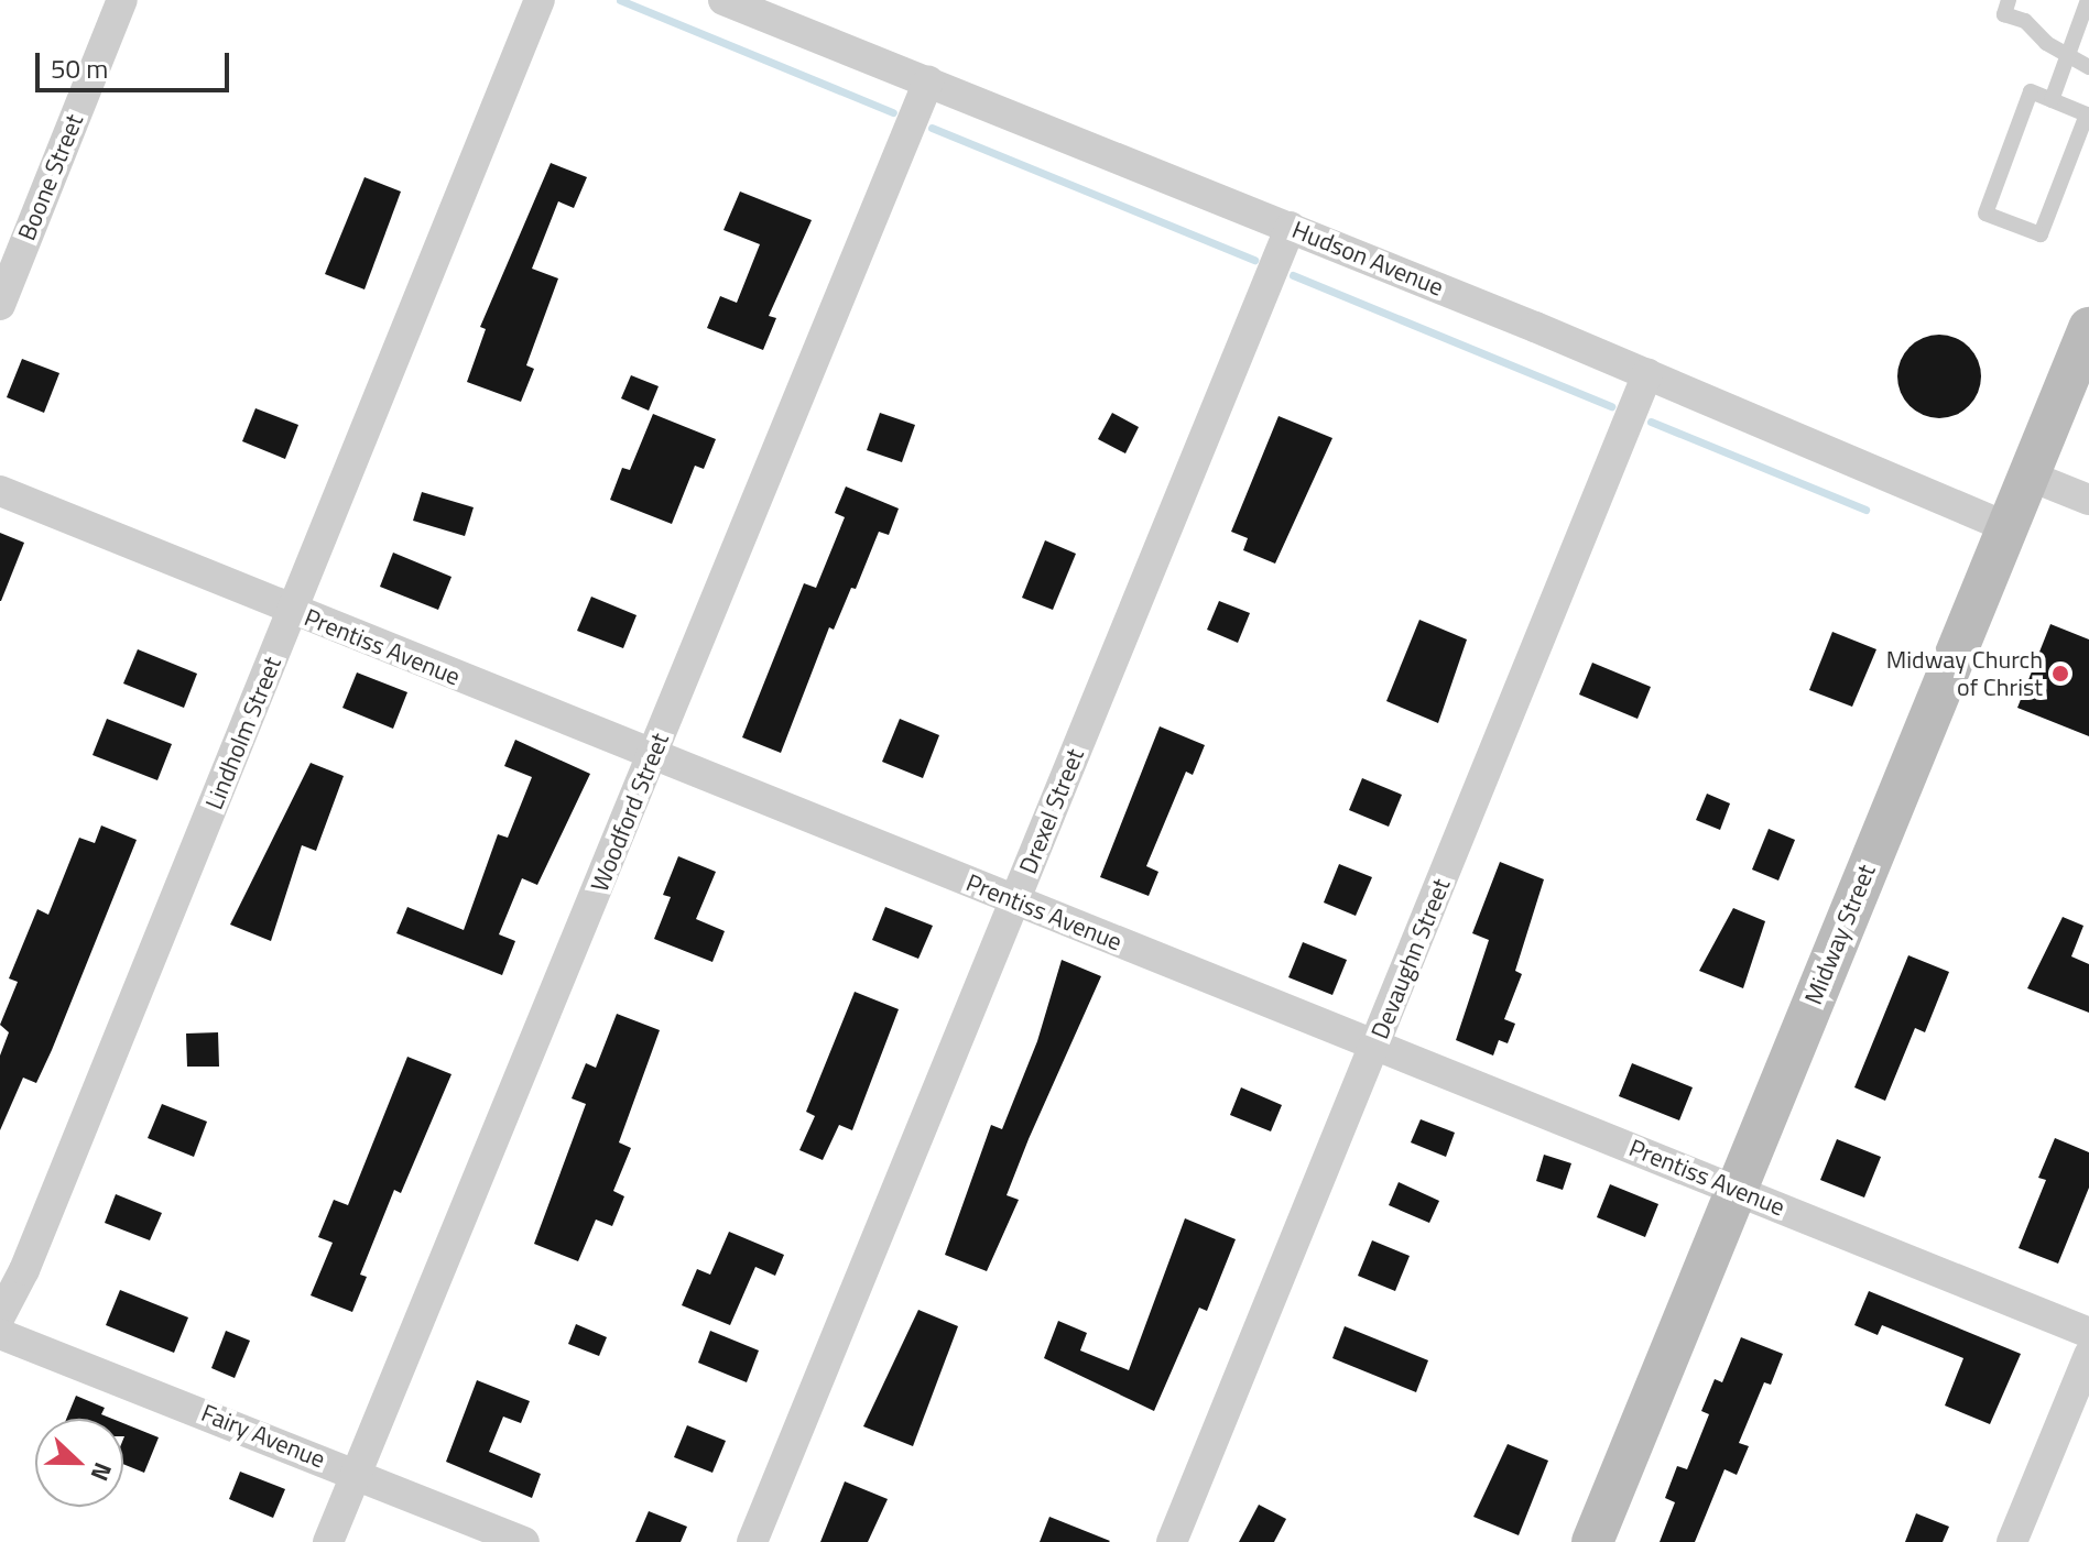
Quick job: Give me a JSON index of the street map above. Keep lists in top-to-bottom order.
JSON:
{
  "streets": {
    "street": [
      "Boone Street",
      "Hudson Avenue",
      "Prentiss Avenue",
      "Lindholm Street",
      "Drexel Street",
      "Woodford Street",
      "Midway Street",
      "Devaughn Street",
      "Fairy Avenue"
    ]
  },
  "crossings": [
    ["Hudson Avenue", "Drexel Street"],
    ["Hudson Avenue", "Woodford Street"],
    ["Hudson Avenue", "Midway Street"],
    ["Hudson Avenue", "Devaughn Street"],
    ["Prentiss Avenue", "Lindholm Street"],
    ["Prentiss Avenue", "Drexel Street"],
    ["Prentiss Avenue", "Woodford Street"],
    ["Prentiss Avenue", "Midway Street"],
    ["Prentiss Avenue", "Devaughn Street"],
    ["Woodford Street", "Fairy Avenue"]
  ],
  "places": ["Midway Church of Christ"],
  "scale_bar": "50 m",
  "north": "right"
}
